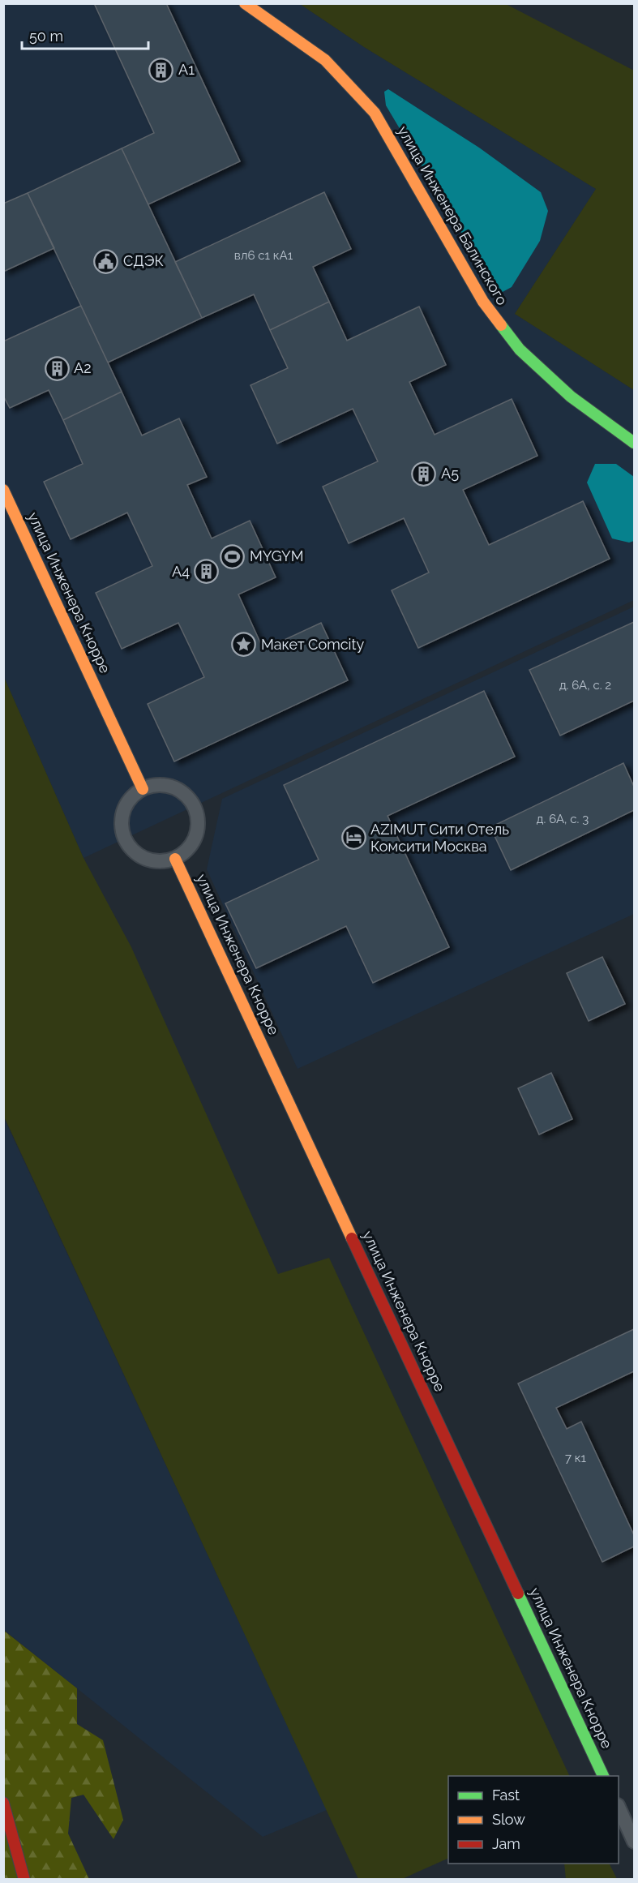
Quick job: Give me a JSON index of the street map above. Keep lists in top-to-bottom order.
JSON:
{
  "streets": {
    "street": ["улица Инженера Балинского", "улица Инженера Кнорре"]
  },
  "places": {
    "building": [
      "А1",
      "А2",
      "А5",
      "А4"
    ],
    "public building": ["СДЭК"],
    "sports": ["MYGYM"],
    "place": ["Макет Comcity"],
    "hotel": ["AZIMUT Сити Отель Комсити Москва"]
  },
  "house_numbers": [
    "вл6 с1 кА1",
    "д. 6А, с. 2",
    "д. 6А, с. 3",
    "7 к1"
  ],
  "legend": ["Fast", "Slow", "Jam"],
  "scale_bar": "50 m"
}
